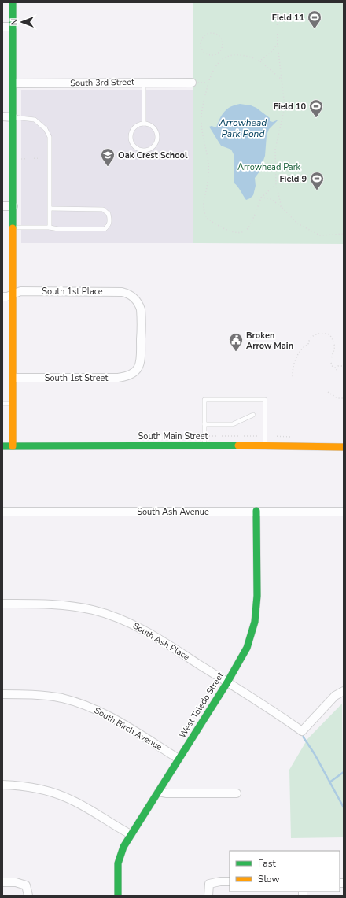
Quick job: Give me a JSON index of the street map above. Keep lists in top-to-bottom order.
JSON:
{
  "streets": {
    "street": [
      "South 3rd Street",
      "South 1st Place",
      "South 1st Street",
      "South Main Street",
      "South Ash Avenue",
      "South Ash Place",
      "West Toledo Street",
      "South Birch Avenue"
    ]
  },
  "crossings": [
    ["South 1st Place", "South 1st Street"],
    ["South Ash Avenue", "West Toledo Street"],
    ["South Ash Place", "West Toledo Street"],
    ["West Toledo Street", "South Birch Avenue"]
  ],
  "water": ["Arrowhead Park Pond"],
  "parks": ["Arrowhead Park"],
  "places": {
    "sports": ["Field 11", "Field 10", "Field 9"],
    "school or university": ["Oak Crest School"],
    "public building": ["Broken Arrow Main"]
  },
  "legend": ["Fast", "Slow"],
  "north": "left"
}
